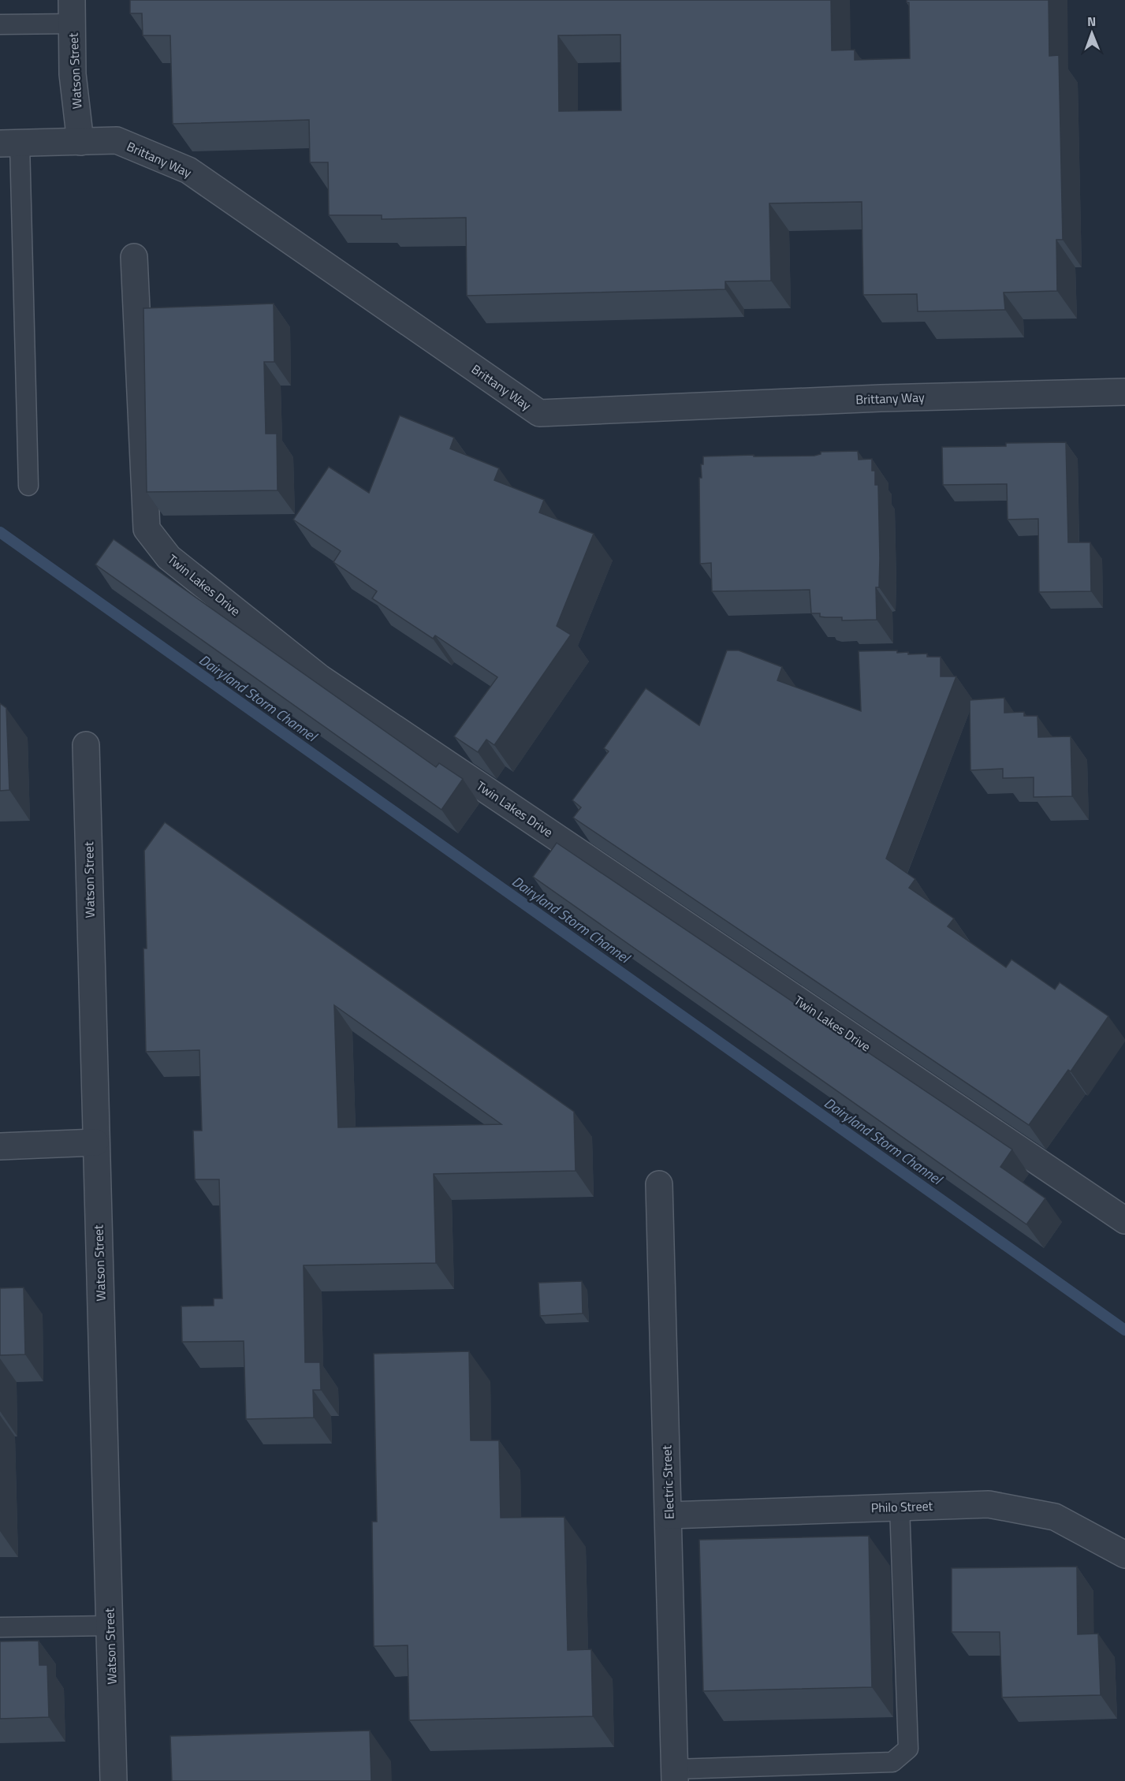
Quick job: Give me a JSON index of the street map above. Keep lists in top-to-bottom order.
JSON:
{
  "streets": {
    "street": [
      "Watson Street",
      "Brittany Way",
      "Twin Lakes Drive",
      "Electric Street",
      "Philo Street"
    ]
  },
  "crossings": [
    ["Watson Street", "Brittany Way"],
    ["Electric Street", "Philo Street"]
  ],
  "water": ["Dairyland Storm Channel"],
  "north": "top"
}
